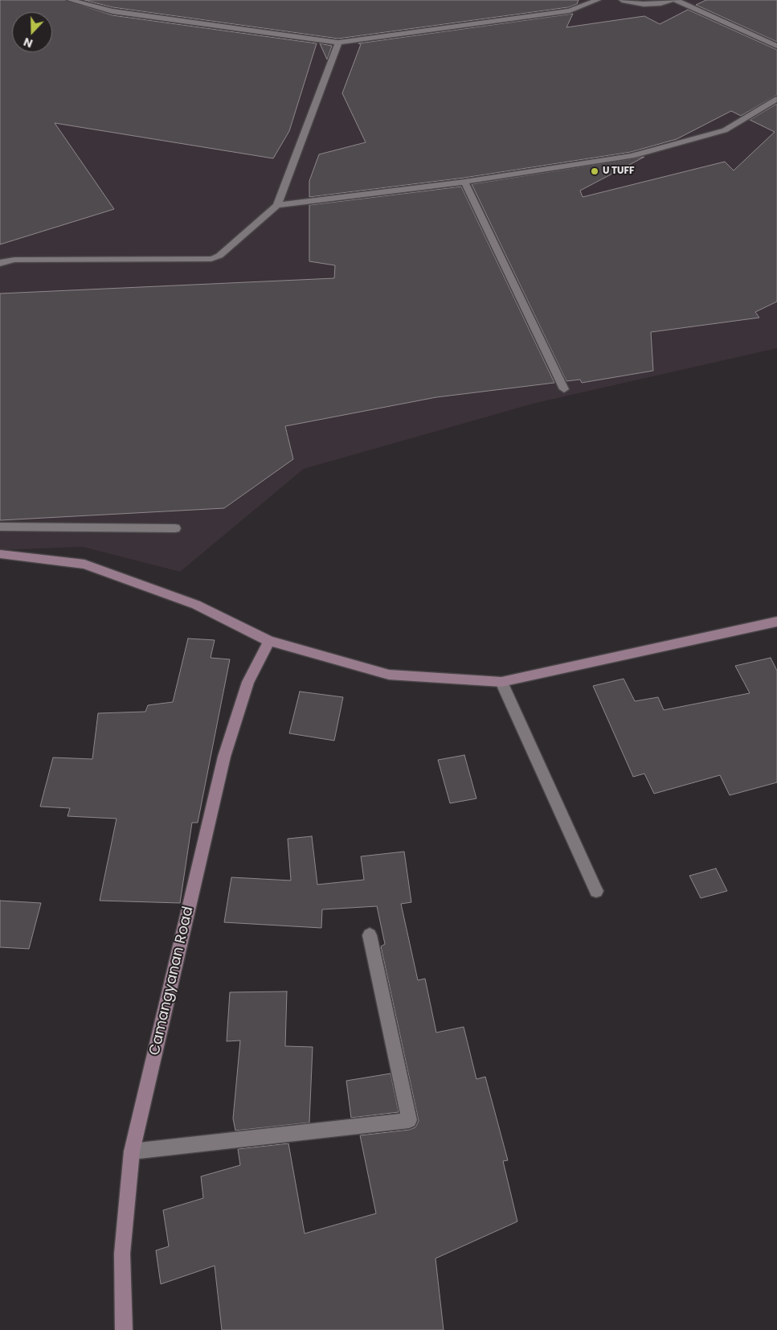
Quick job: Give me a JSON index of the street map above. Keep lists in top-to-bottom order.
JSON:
{
  "streets": {
    "street": ["Camangyanan Road"]
  },
  "places": ["U TUFF"],
  "north": "bottom"
}
